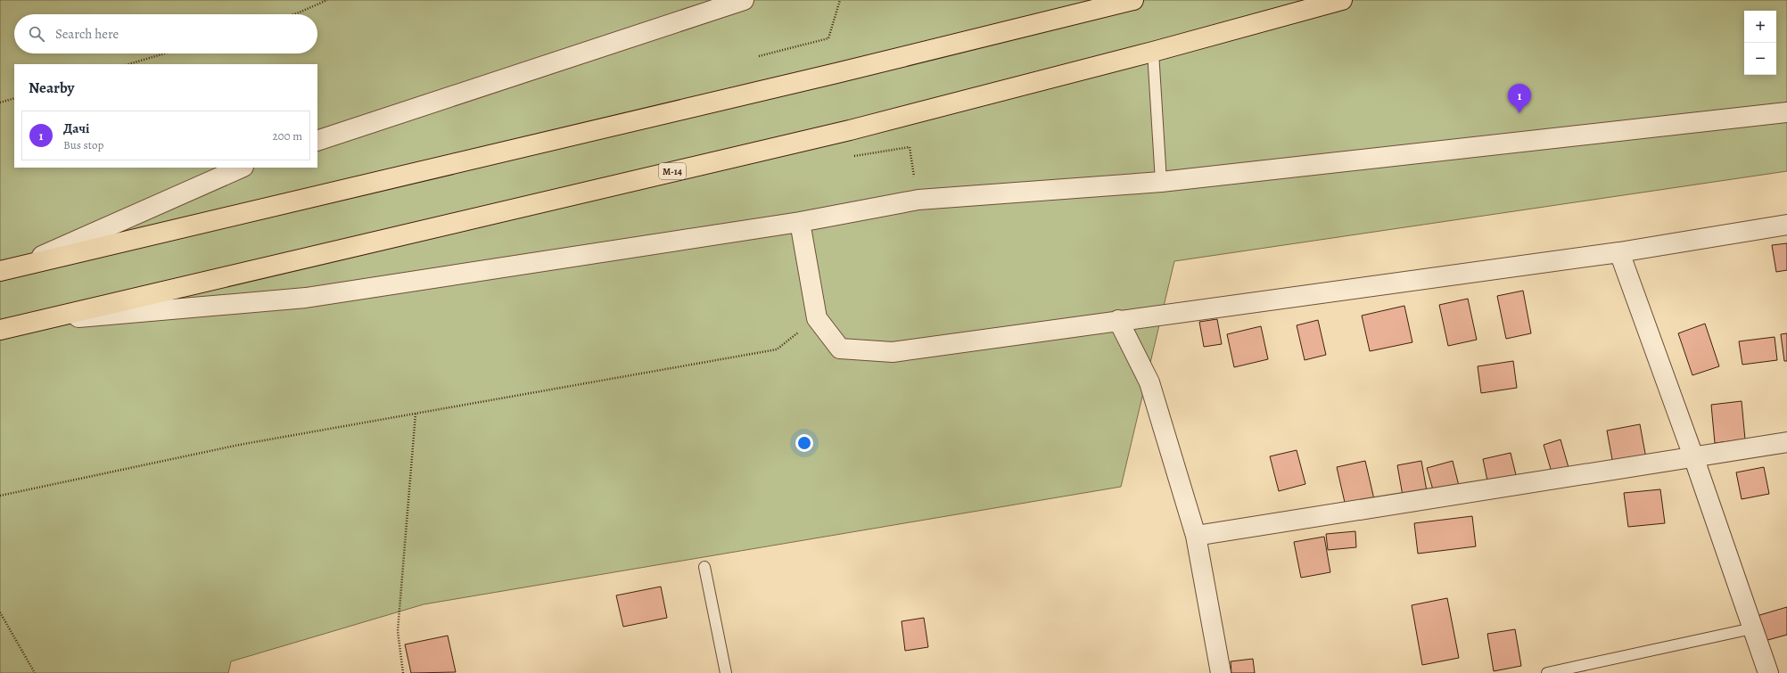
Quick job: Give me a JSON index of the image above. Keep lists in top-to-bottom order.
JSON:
{
  "streets": {
    "highway": ["М-14"]
  },
  "page": {
    "map_buttons": ["+", "−"],
    "search": "Search here",
    "heading": "Nearby",
    "pins": "1",
    "list": [
      {
        "mark": "1",
        "name": "Дачі",
        "note": "Bus stop",
        "value": "200 m"
      }
    ]
  }
}
